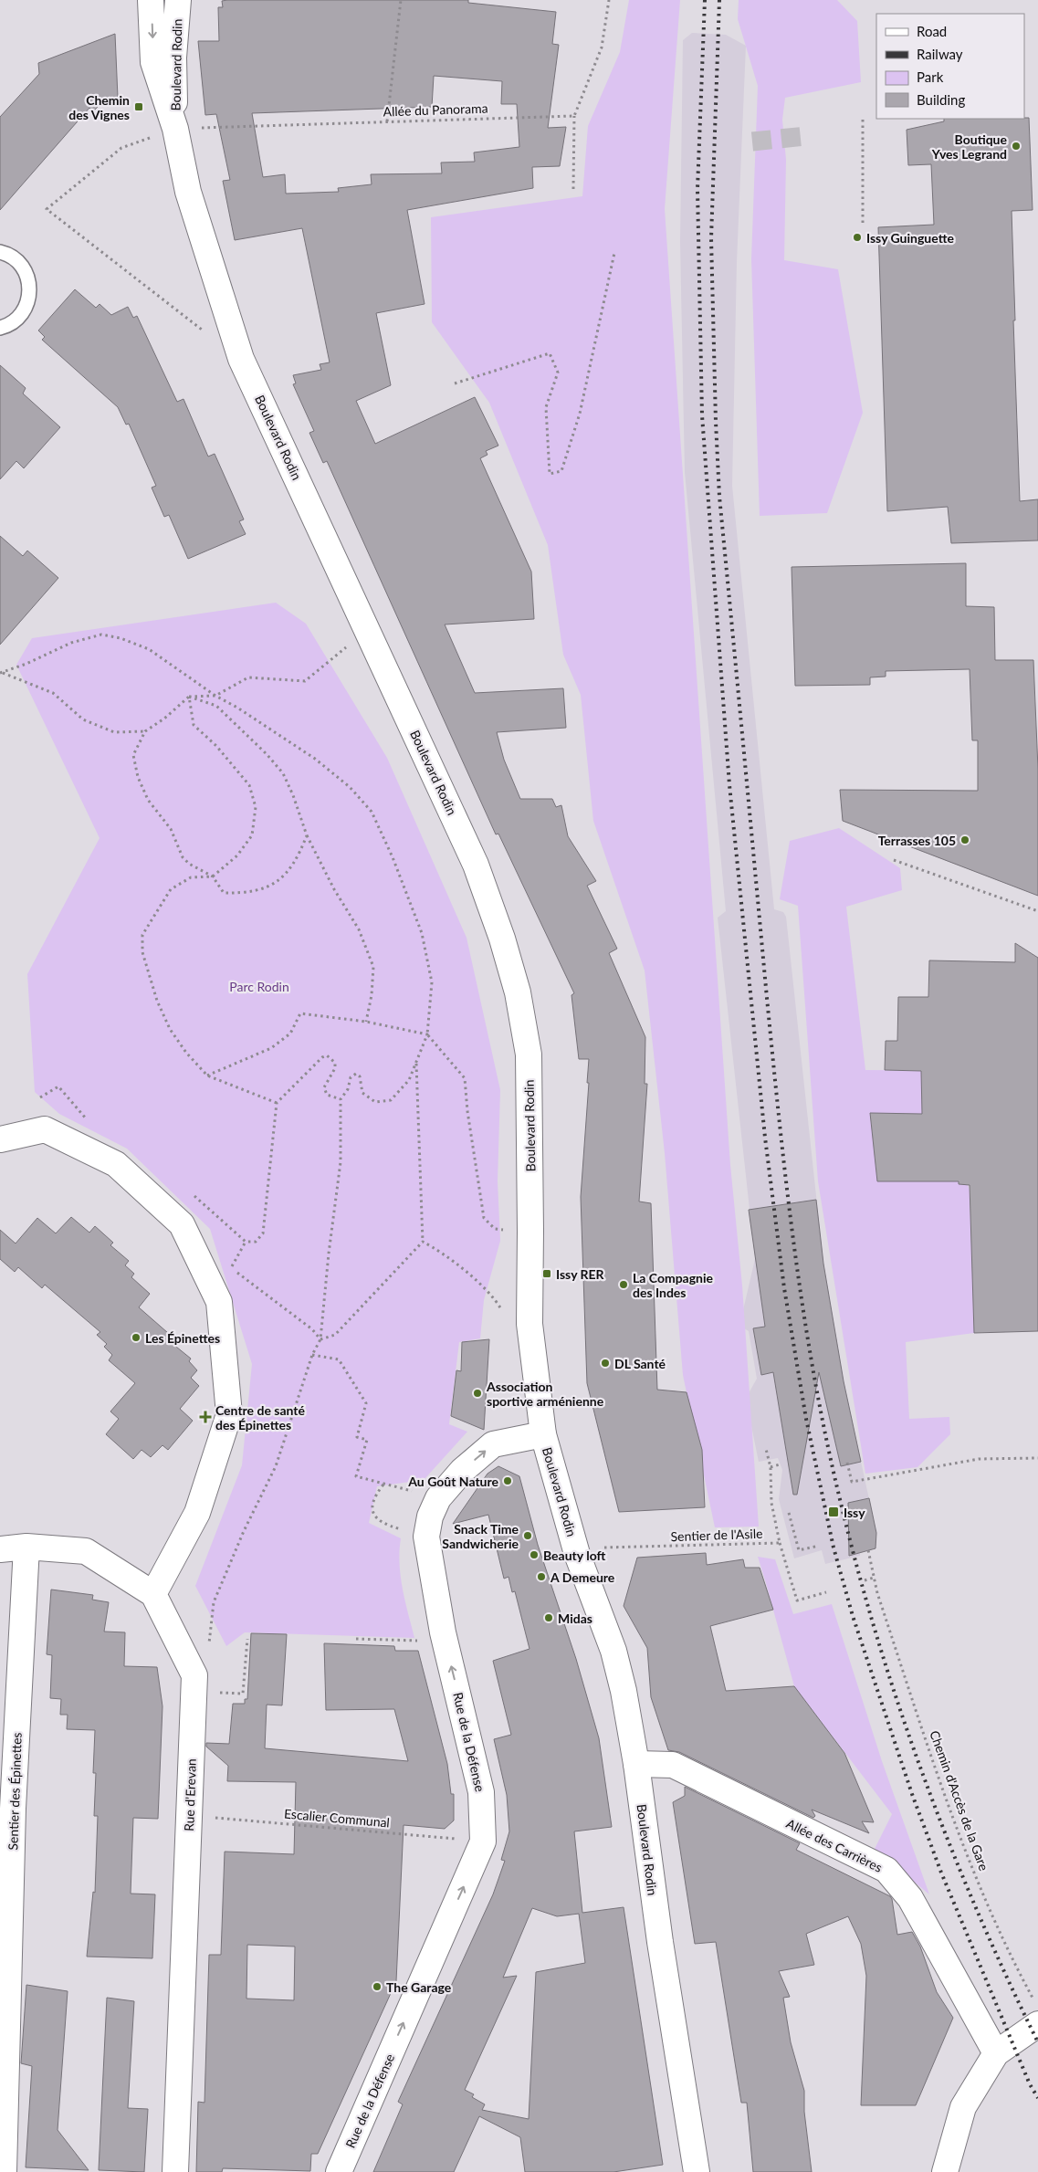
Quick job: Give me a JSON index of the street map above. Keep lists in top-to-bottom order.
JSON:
{
  "streets": {
    "street": [
      "Boulevard Rodin",
      "Rue de la Défense",
      "Sentier des Épinettes",
      "Rue d'Erevan",
      "Allée des Carrières"
    ],
    "path": [
      "Allée du Panorama",
      "Sentier de l'Asile",
      "Chemin d'Accès de la Gare",
      "Escalier Communal"
    ]
  },
  "crossings": [
    ["Boulevard Rodin", "Allée du Panorama"],
    ["Boulevard Rodin", "Rue de la Défense"],
    ["Boulevard Rodin", "Allée des Carrières"],
    ["Rue de la Défense", "Escalier Communal"],
    ["Rue d'Erevan", "Escalier Communal"]
  ],
  "one_way": ["Rue de la Défense"],
  "parks": ["Parc Rodin"],
  "places": {
    "transit": ["Chemin des Vignes", "Issy RER", "Issy"],
    "other": [
      "Boutique Yves Legrand",
      "Issy Guinguette",
      "Terrasses 105",
      "La Compagnie des Indes",
      "Les Épinettes",
      "DL Santé",
      "Association sportive arménienne",
      "Au Goût Nature",
      "Snack Time Sandwicherie",
      "Beauty loft",
      "A Demeure",
      "Midas",
      "The Garage"
    ],
    "health": ["Centre de santé des Épinettes"]
  },
  "legend": [
    "Road",
    "Railway",
    "Park",
    "Building"
  ]
}
